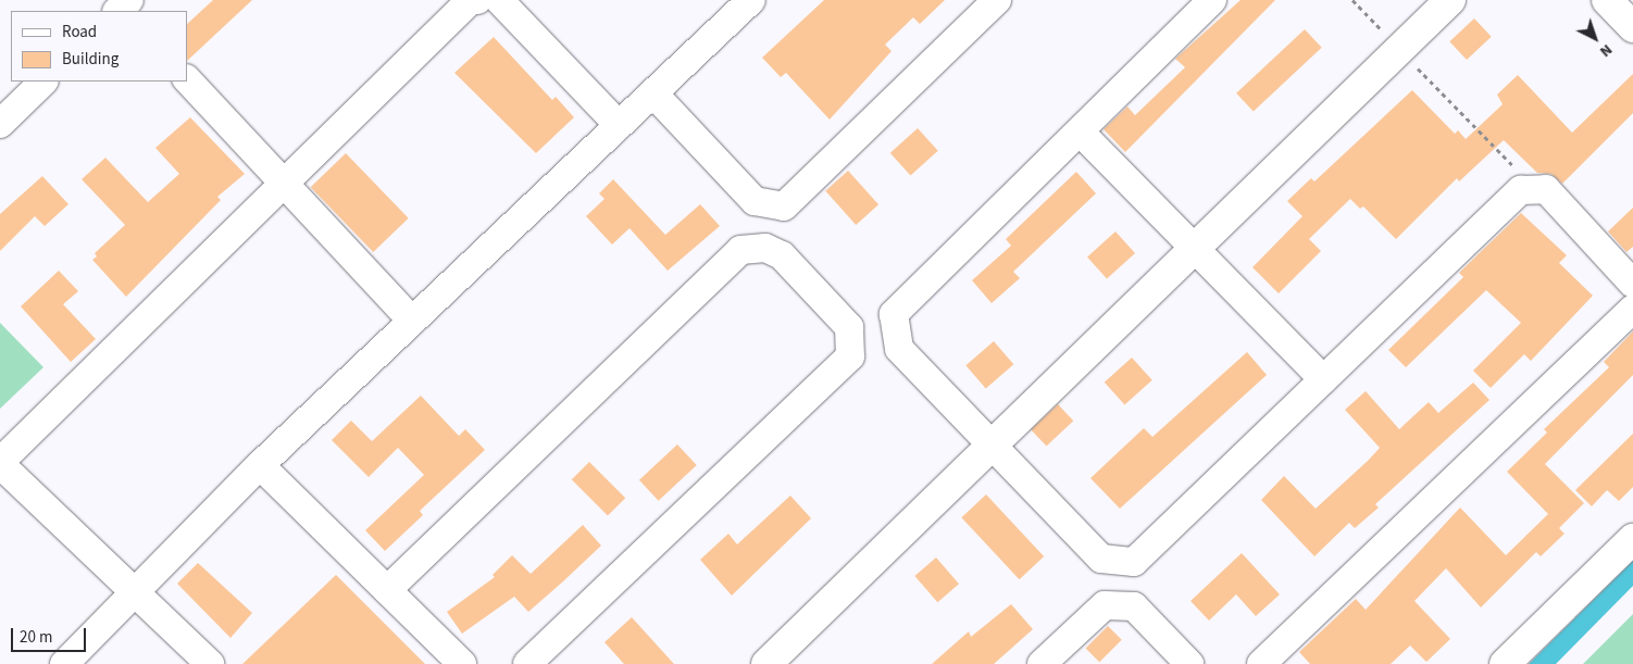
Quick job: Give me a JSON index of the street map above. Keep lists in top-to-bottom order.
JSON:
{
  "legend": ["Road", "Building"],
  "scale_bar": "20 m",
  "north": "bottom right"
}
